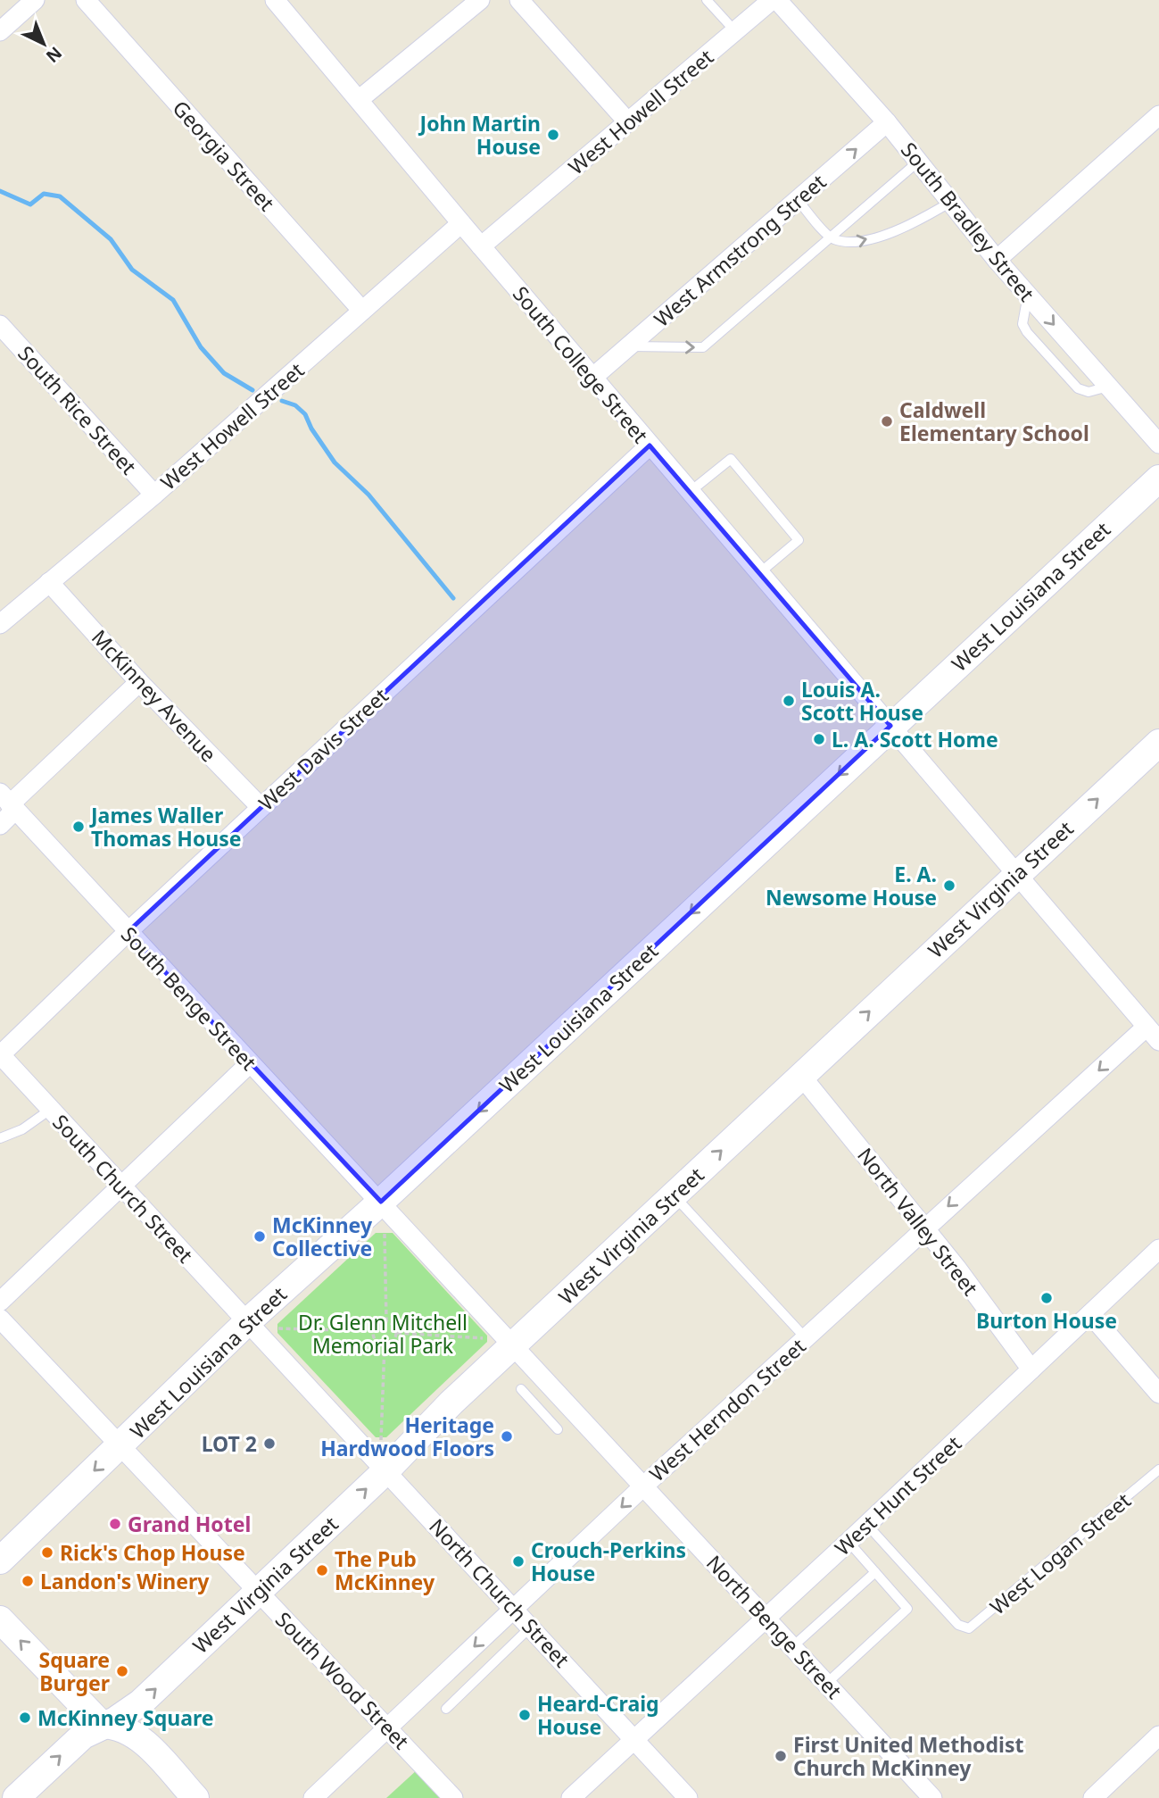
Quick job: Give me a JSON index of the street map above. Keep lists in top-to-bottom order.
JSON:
{
  "streets": {
    "main road": ["West Louisiana Street", "West Virginia Street"],
    "street": [
      "West Howell Street",
      "Georgia Street",
      "South Bradley Street",
      "West Armstrong Street",
      "South College Street",
      "South Rice Street",
      "McKinney Avenue",
      "West Davis Street",
      "South Benge Street",
      "South Church Street",
      "North Valley Street",
      "West Herndon Street",
      "West Hunt Street",
      "North Church Street",
      "North Benge Street",
      "South Wood Street"
    ],
    "lane": ["West Logan Street"]
  },
  "crossings": [
    ["West Howell Street", "Georgia Street"],
    ["West Howell Street", "South College Street"],
    ["West Howell Street", "South Rice Street"],
    ["West Howell Street", "McKinney Avenue"],
    ["South Bradley Street", "West Armstrong Street"],
    ["West Armstrong Street", "South College Street"],
    ["South College Street", "West Louisiana Street"],
    ["South College Street", "West Davis Street"],
    ["South College Street", "West Virginia Street"],
    ["South College Street", "West Herndon Street"],
    ["West Louisiana Street", "South Benge Street"],
    ["West Louisiana Street", "South Church Street"],
    ["West Louisiana Street", "South Wood Street"],
    ["McKinney Avenue", "West Davis Street"],
    ["West Davis Street", "South Benge Street"],
    ["West Davis Street", "South Church Street"],
    ["West Virginia Street", "South Benge Street"],
    ["West Virginia Street", "South Church Street"],
    ["West Virginia Street", "North Valley Street"],
    ["West Virginia Street", "North Church Street"],
    ["West Virginia Street", "North Benge Street"],
    ["West Virginia Street", "South Wood Street"],
    ["South Benge Street", "North Benge Street"],
    ["South Church Street", "North Church Street"],
    ["North Valley Street", "West Herndon Street"],
    ["North Valley Street", "West Hunt Street"],
    ["West Herndon Street", "North Church Street"],
    ["West Herndon Street", "North Benge Street"],
    ["West Herndon Street", "South Wood Street"],
    ["West Hunt Street", "West Logan Street"],
    ["West Hunt Street", "North Church Street"],
    ["West Hunt Street", "North Benge Street"]
  ],
  "one_way": ["West Louisiana Street", "West Virginia Street", "West Herndon Street"],
  "parks": ["Dr. Glenn Mitchell Memorial Park"],
  "places": [
    "John Martin House",
    "Caldwell Elementary School",
    "Louis A. Scott House",
    "L. A. Scott Home",
    "James Waller Thomas House",
    "E. A. Newsome House",
    "McKinney Collective",
    "Burton House",
    "Heritage Hardwood Floors",
    "LOT 2",
    "Grand Hotel",
    "Rick's Chop House",
    "Crouch-Perkins House",
    "The Pub McKinney",
    "Landon's Winery",
    "Square Burger",
    "Heard-Craig House",
    "McKinney Square",
    "First United Methodist Church McKinney"
  ],
  "north": "bottom right"
}
